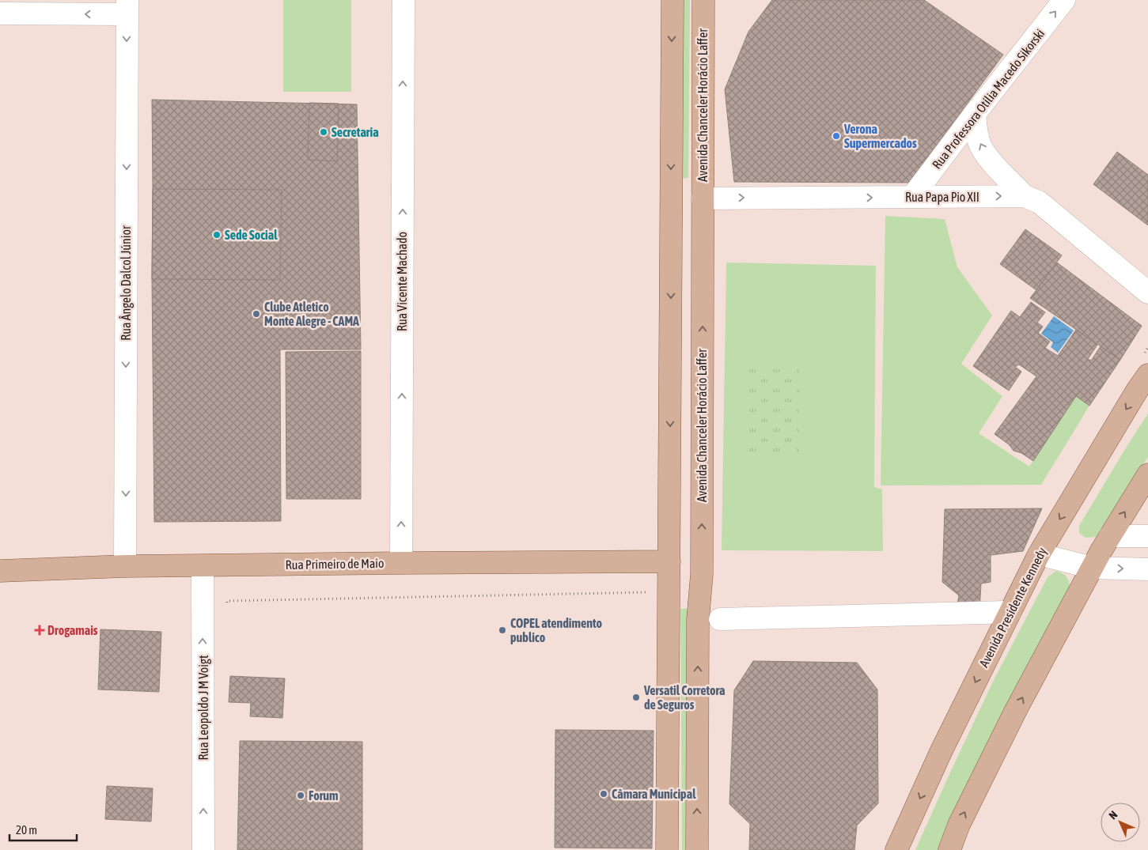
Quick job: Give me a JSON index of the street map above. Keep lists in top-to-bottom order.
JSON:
{
  "streets": {
    "main road": ["Avenida Chanceler Horácio Laffer", "Rua Primeiro de Maio", "Avenida Presidente Kennedy"],
    "street": [
      "Rua Professora Otília Macedo Sikorski",
      "Rua Papa Pio XII",
      "Rua Vicente Machado",
      "Rua Ângelo Dalcol Júnior",
      "Rua Leopoldo J M Voigt"
    ]
  },
  "crossings": [
    ["Rua Professora Otília Macedo Sikorski", "Rua Papa Pio XII"],
    ["Avenida Chanceler Horácio Laffer", "Rua Papa Pio XII"],
    ["Avenida Chanceler Horácio Laffer", "Rua Primeiro de Maio"],
    ["Rua Vicente Machado", "Rua Primeiro de Maio"],
    ["Rua Ângelo Dalcol Júnior", "Rua Primeiro de Maio"],
    ["Rua Primeiro de Maio", "Rua Leopoldo J M Voigt"]
  ],
  "one_way": [
    "Rua Professora Otília Macedo Sikorski",
    "Rua Papa Pio XII",
    "Rua Vicente Machado",
    "Rua Ângelo Dalcol Júnior",
    "Rua Leopoldo J M Voigt"
  ],
  "places": {
    "other": [
      "Secretaria",
      "Verona Supermercados",
      "Sede Social",
      "Clube Atletico Monte Alegre - CAMA",
      "COPEL atendimento publico",
      "Versatil Corretora de Seguros",
      "Câmara Municipal",
      "Forum"
    ],
    "health": ["Drogamais"]
  },
  "scale_bar": "20 m",
  "north": "top left"
}
